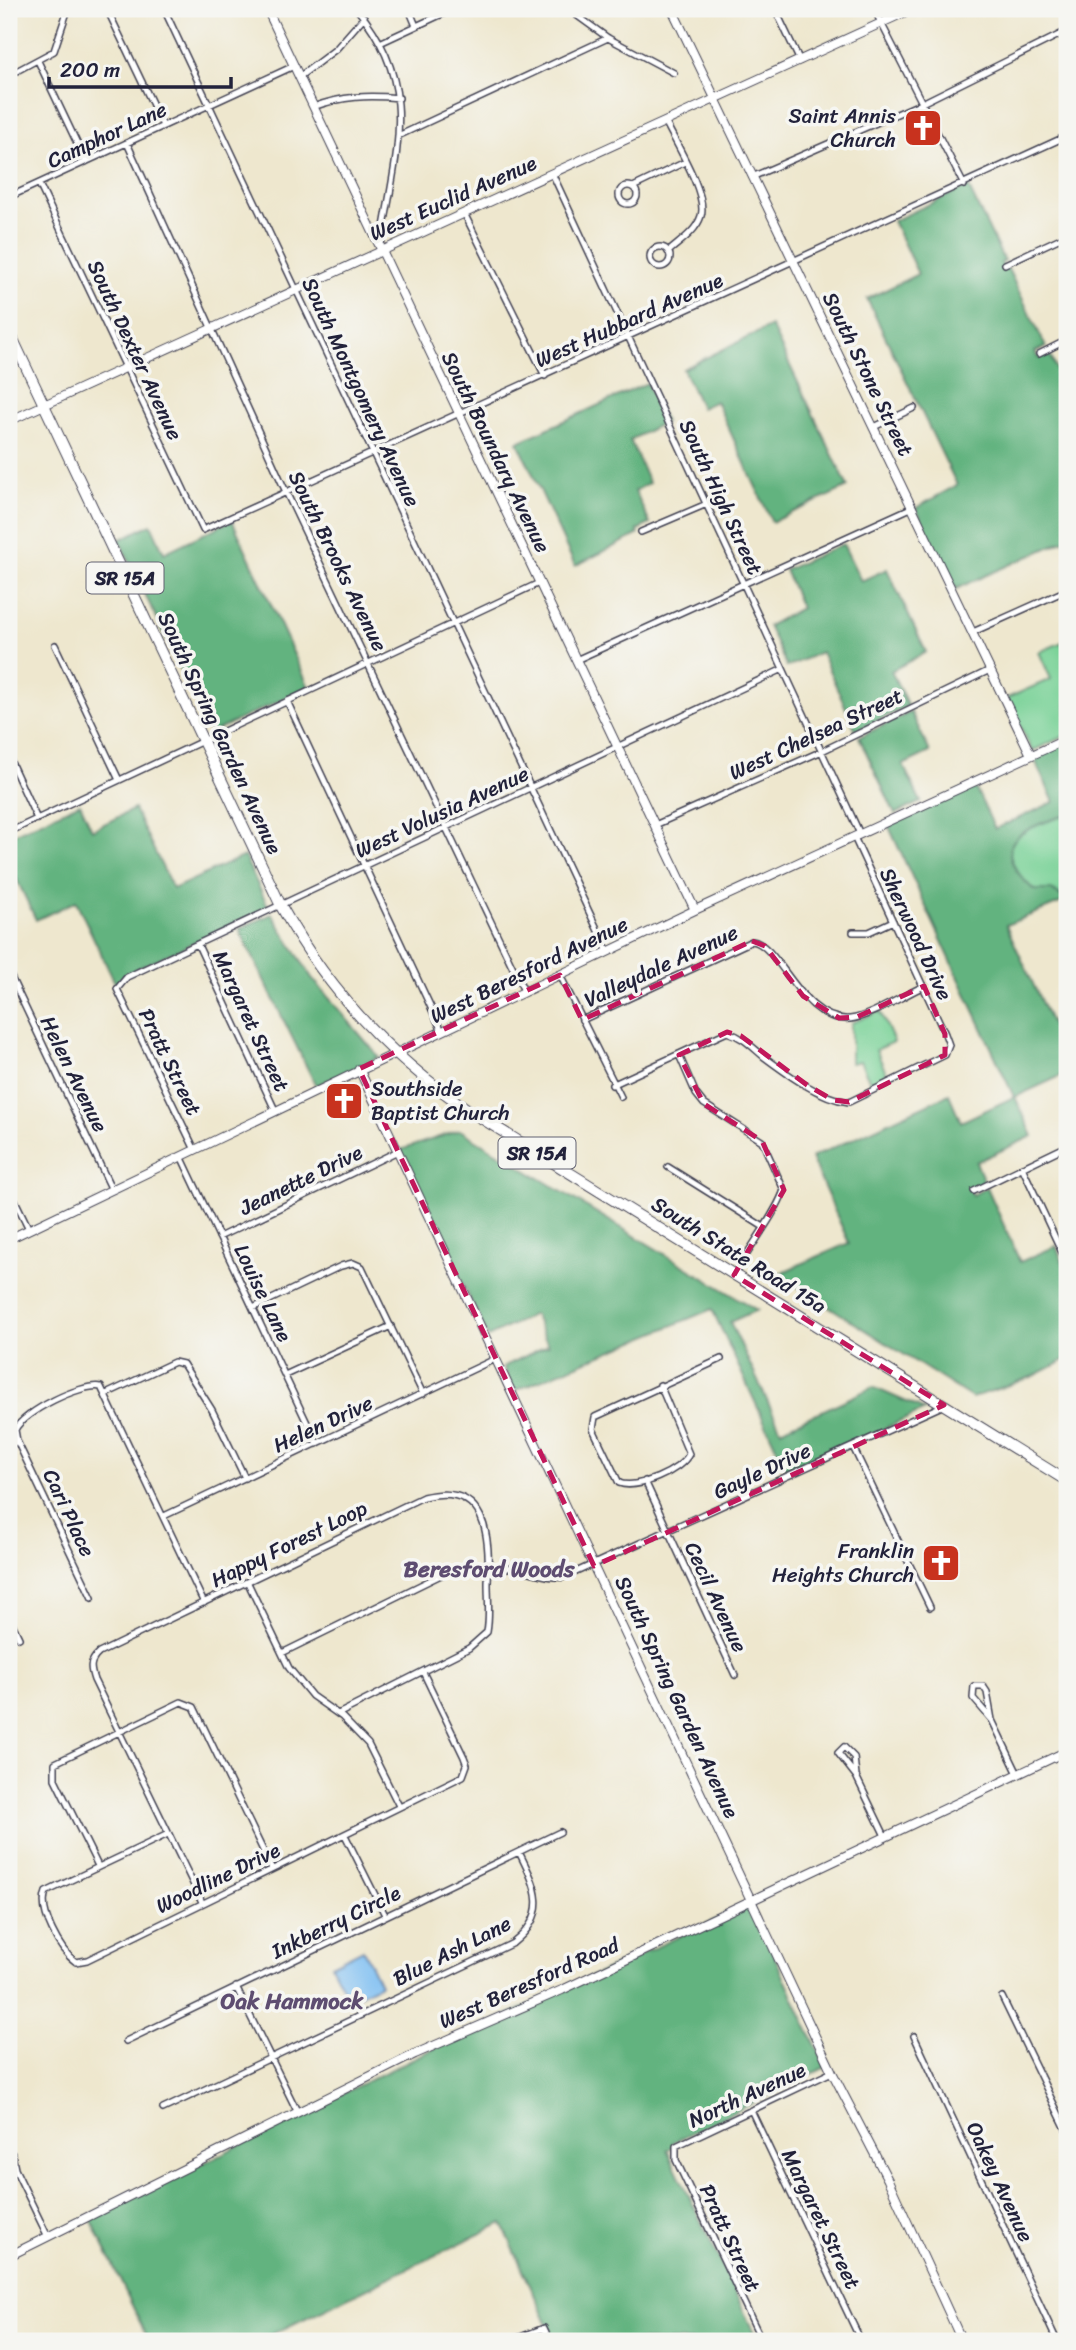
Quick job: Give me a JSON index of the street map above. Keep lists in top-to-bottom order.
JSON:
{
  "streets": {
    "highway": ["SR 15A", "South Spring Garden Avenue", "South State Road 15a"],
    "street": [
      "Camphor Lane",
      "West Euclid Avenue",
      "West Hubbard Avenue",
      "South Dexter Avenue",
      "South Stone Street",
      "South Montgomery Avenue",
      "South Boundary Avenue",
      "South High Street",
      "South Brooks Avenue",
      "West Chelsea Street",
      "West Volusia Avenue",
      "Sherwood Drive",
      "Valleydale Avenue",
      "West Beresford Avenue",
      "Margaret Street",
      "Pratt Street",
      "Helen Avenue",
      "Jeanette Drive",
      "Louise Lane",
      "Helen Drive",
      "Gayle Drive",
      "Cari Place",
      "Happy Forest Loop",
      "Cecil Avenue",
      "Woodline Drive",
      "Inkberry Circle",
      "Blue Ash Lane",
      "West Beresford Road",
      "North Avenue",
      "Oakey Avenue"
    ]
  },
  "crossings": [
    ["Camphor Lane", "South Dexter Avenue"],
    ["Camphor Lane", "South Montgomery Avenue"],
    ["Camphor Lane", "South Boundary Avenue"],
    ["Camphor Lane", "South Brooks Avenue"],
    ["West Euclid Avenue", "South Dexter Avenue"],
    ["West Euclid Avenue", "South Stone Street"],
    ["West Euclid Avenue", "South Montgomery Avenue"],
    ["West Euclid Avenue", "South Boundary Avenue"],
    ["West Euclid Avenue", "South High Street"],
    ["West Euclid Avenue", "South Brooks Avenue"],
    ["West Euclid Avenue", "South Spring Garden Avenue"],
    ["West Hubbard Avenue", "South Dexter Avenue"],
    ["West Hubbard Avenue", "South Stone Street"],
    ["West Hubbard Avenue", "South Montgomery Avenue"],
    ["West Hubbard Avenue", "South Boundary Avenue"],
    ["West Hubbard Avenue", "South High Street"],
    ["West Hubbard Avenue", "South Brooks Avenue"],
    ["South Stone Street", "West Chelsea Street"],
    ["South Stone Street", "West Beresford Avenue"],
    ["South Montgomery Avenue", "West Volusia Avenue"],
    ["South Montgomery Avenue", "West Beresford Avenue"],
    ["South Boundary Avenue", "West Chelsea Street"],
    ["South Boundary Avenue", "West Volusia Avenue"],
    ["South Boundary Avenue", "West Beresford Avenue"],
    ["South High Street", "West Chelsea Street"],
    ["South High Street", "West Volusia Avenue"],
    ["South High Street", "Sherwood Drive"],
    ["South High Street", "West Beresford Avenue"],
    ["South Brooks Avenue", "West Volusia Avenue"],
    ["South Brooks Avenue", "West Beresford Avenue"],
    ["South Spring Garden Avenue", "West Volusia Avenue"],
    ["South Spring Garden Avenue", "West Beresford Avenue"],
    ["South Spring Garden Avenue", "Jeanette Drive"],
    ["South Spring Garden Avenue", "South State Road 15a"],
    ["South Spring Garden Avenue", "Helen Drive"],
    ["South Spring Garden Avenue", "Gayle Drive"],
    ["South Spring Garden Avenue", "West Beresford Road"],
    ["South Spring Garden Avenue", "North Avenue"],
    ["West Volusia Avenue", "Margaret Street"],
    ["West Volusia Avenue", "Pratt Street"],
    ["Sherwood Drive", "Valleydale Avenue"],
    ["Sherwood Drive", "West Beresford Avenue"],
    ["West Beresford Avenue", "Margaret Street"],
    ["West Beresford Avenue", "Pratt Street"],
    ["West Beresford Avenue", "Helen Avenue"],
    ["West Beresford Avenue", "South State Road 15a"],
    ["West Beresford Avenue", "Louise Lane"],
    ["Margaret Street", "North Avenue"],
    ["Pratt Street", "North Avenue"],
    ["Jeanette Drive", "Louise Lane"],
    ["South State Road 15a", "Gayle Drive"],
    ["Louise Lane", "Helen Drive"],
    ["Gayle Drive", "Happy Forest Loop"],
    ["Gayle Drive", "Cecil Avenue"],
    ["Happy Forest Loop", "Woodline Drive"],
    ["Inkberry Circle", "Blue Ash Lane"]
  ],
  "districts": ["Beresford Woods", "Oak Hammock"],
  "places": {
    "church": ["Saint Annis Church", "Southside Baptist Church", "Franklin Heights Church"]
  },
  "scale_bar": "200 m"
}
